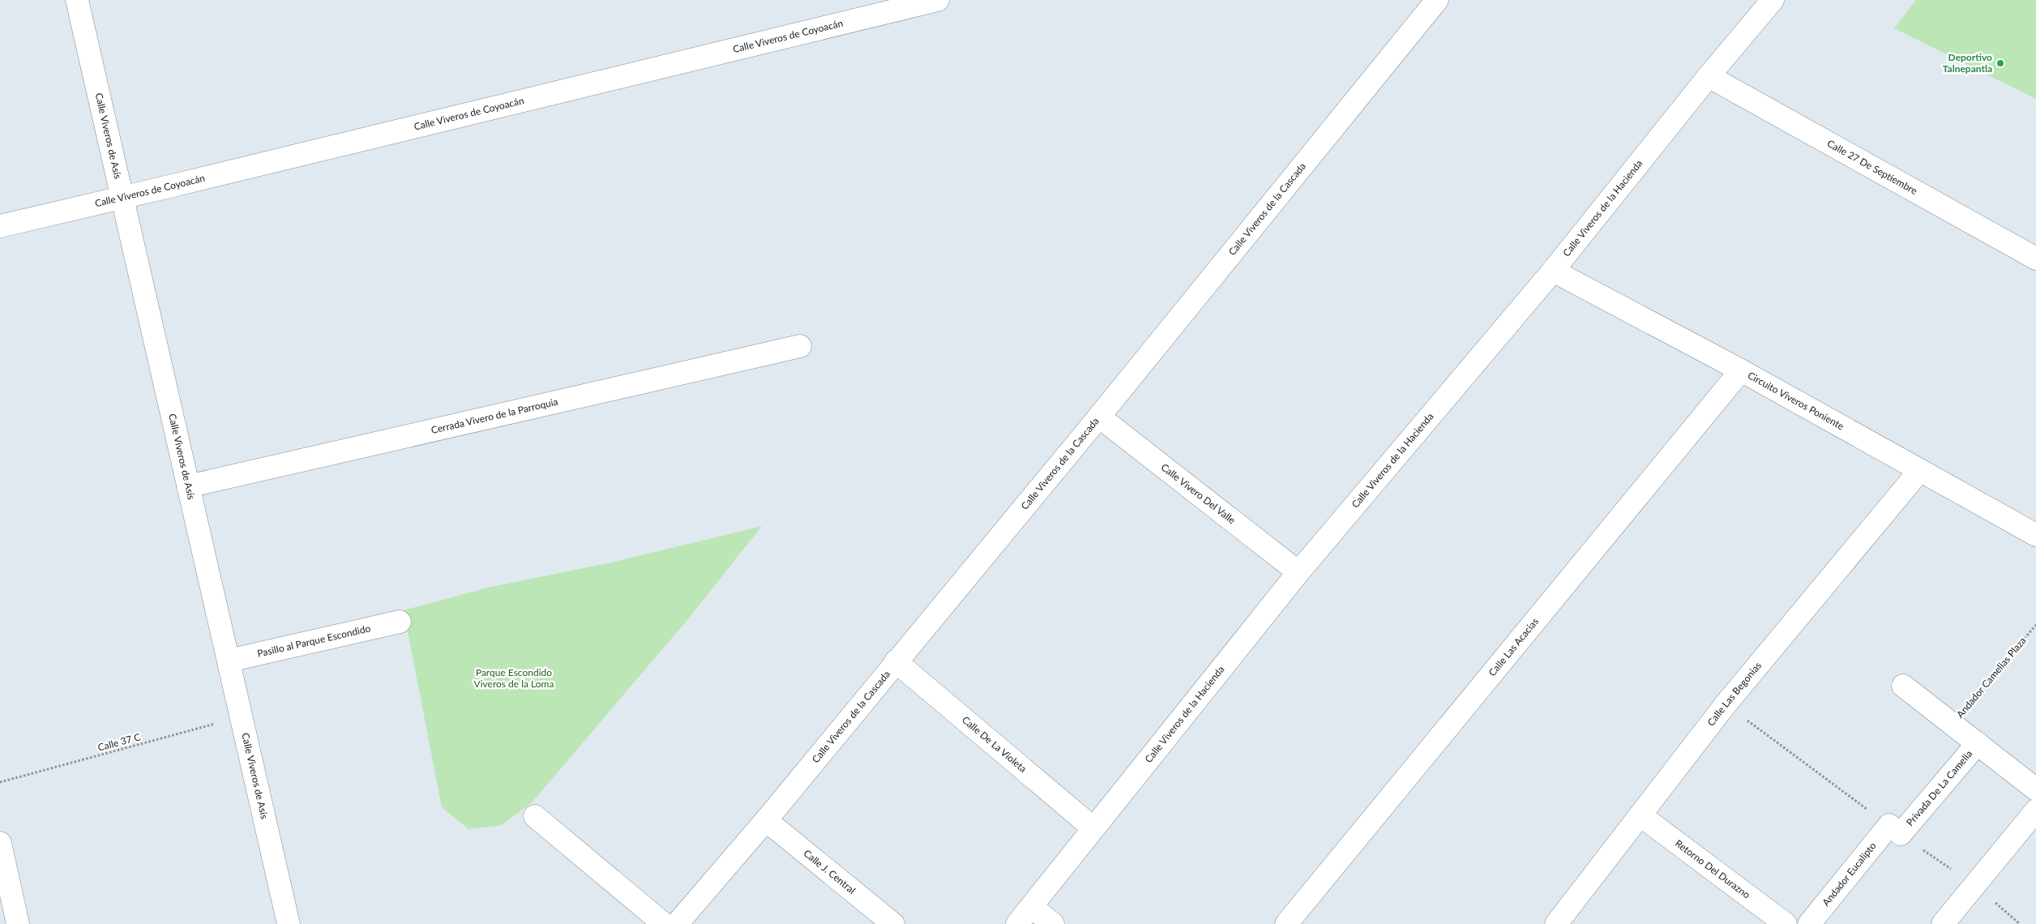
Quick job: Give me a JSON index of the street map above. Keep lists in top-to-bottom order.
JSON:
{
  "streets": {
    "street": [
      "Calle Viveros de Coyoacán",
      "Calle Viveros de Asís",
      "Calle 27 De Septiembre",
      "Calle Viveros de la Hacienda",
      "Calle Viveros de la Cascada",
      "Circuito Viveros Poniente",
      "Cerrada Vivero de la Parroquia",
      "Calle Vivero Del Valle",
      "Pasillo al Parque Escondido",
      "Calle Las Acacias",
      "Andador Camelias Plaza",
      "Calle Las Begonias",
      "Calle De La Violeta",
      "Privada De La Camelia",
      "Retorno Del Durazno",
      "Calle J. Central",
      "Andador Eucalipto"
    ],
    "path": ["Calle 37 C"]
  },
  "crossings": [
    ["Calle Viveros de Coyoacán", "Calle Viveros de Asís"],
    ["Calle Viveros de Asís", "Cerrada Vivero de la Parroquia"],
    ["Calle Viveros de Asís", "Pasillo al Parque Escondido"],
    ["Calle Viveros de Asís", "Calle 37 C"],
    ["Calle 27 De Septiembre", "Calle Viveros de la Hacienda"],
    ["Calle Viveros de la Hacienda", "Circuito Viveros Poniente"],
    ["Calle Viveros de la Hacienda", "Calle Vivero Del Valle"],
    ["Calle Viveros de la Hacienda", "Calle De La Violeta"],
    ["Calle Viveros de la Cascada", "Calle Vivero Del Valle"],
    ["Calle Viveros de la Cascada", "Calle De La Violeta"],
    ["Calle Viveros de la Cascada", "Calle J. Central"],
    ["Circuito Viveros Poniente", "Calle Las Acacias"],
    ["Circuito Viveros Poniente", "Calle Las Begonias"],
    ["Andador Camelias Plaza", "Privada De La Camelia"],
    ["Calle Las Begonias", "Retorno Del Durazno"],
    ["Privada De La Camelia", "Andador Eucalipto"]
  ],
  "parks": ["Parque Escondido Viveros de la Loma"],
  "places": ["Deportivo Talnepantla"]
}
